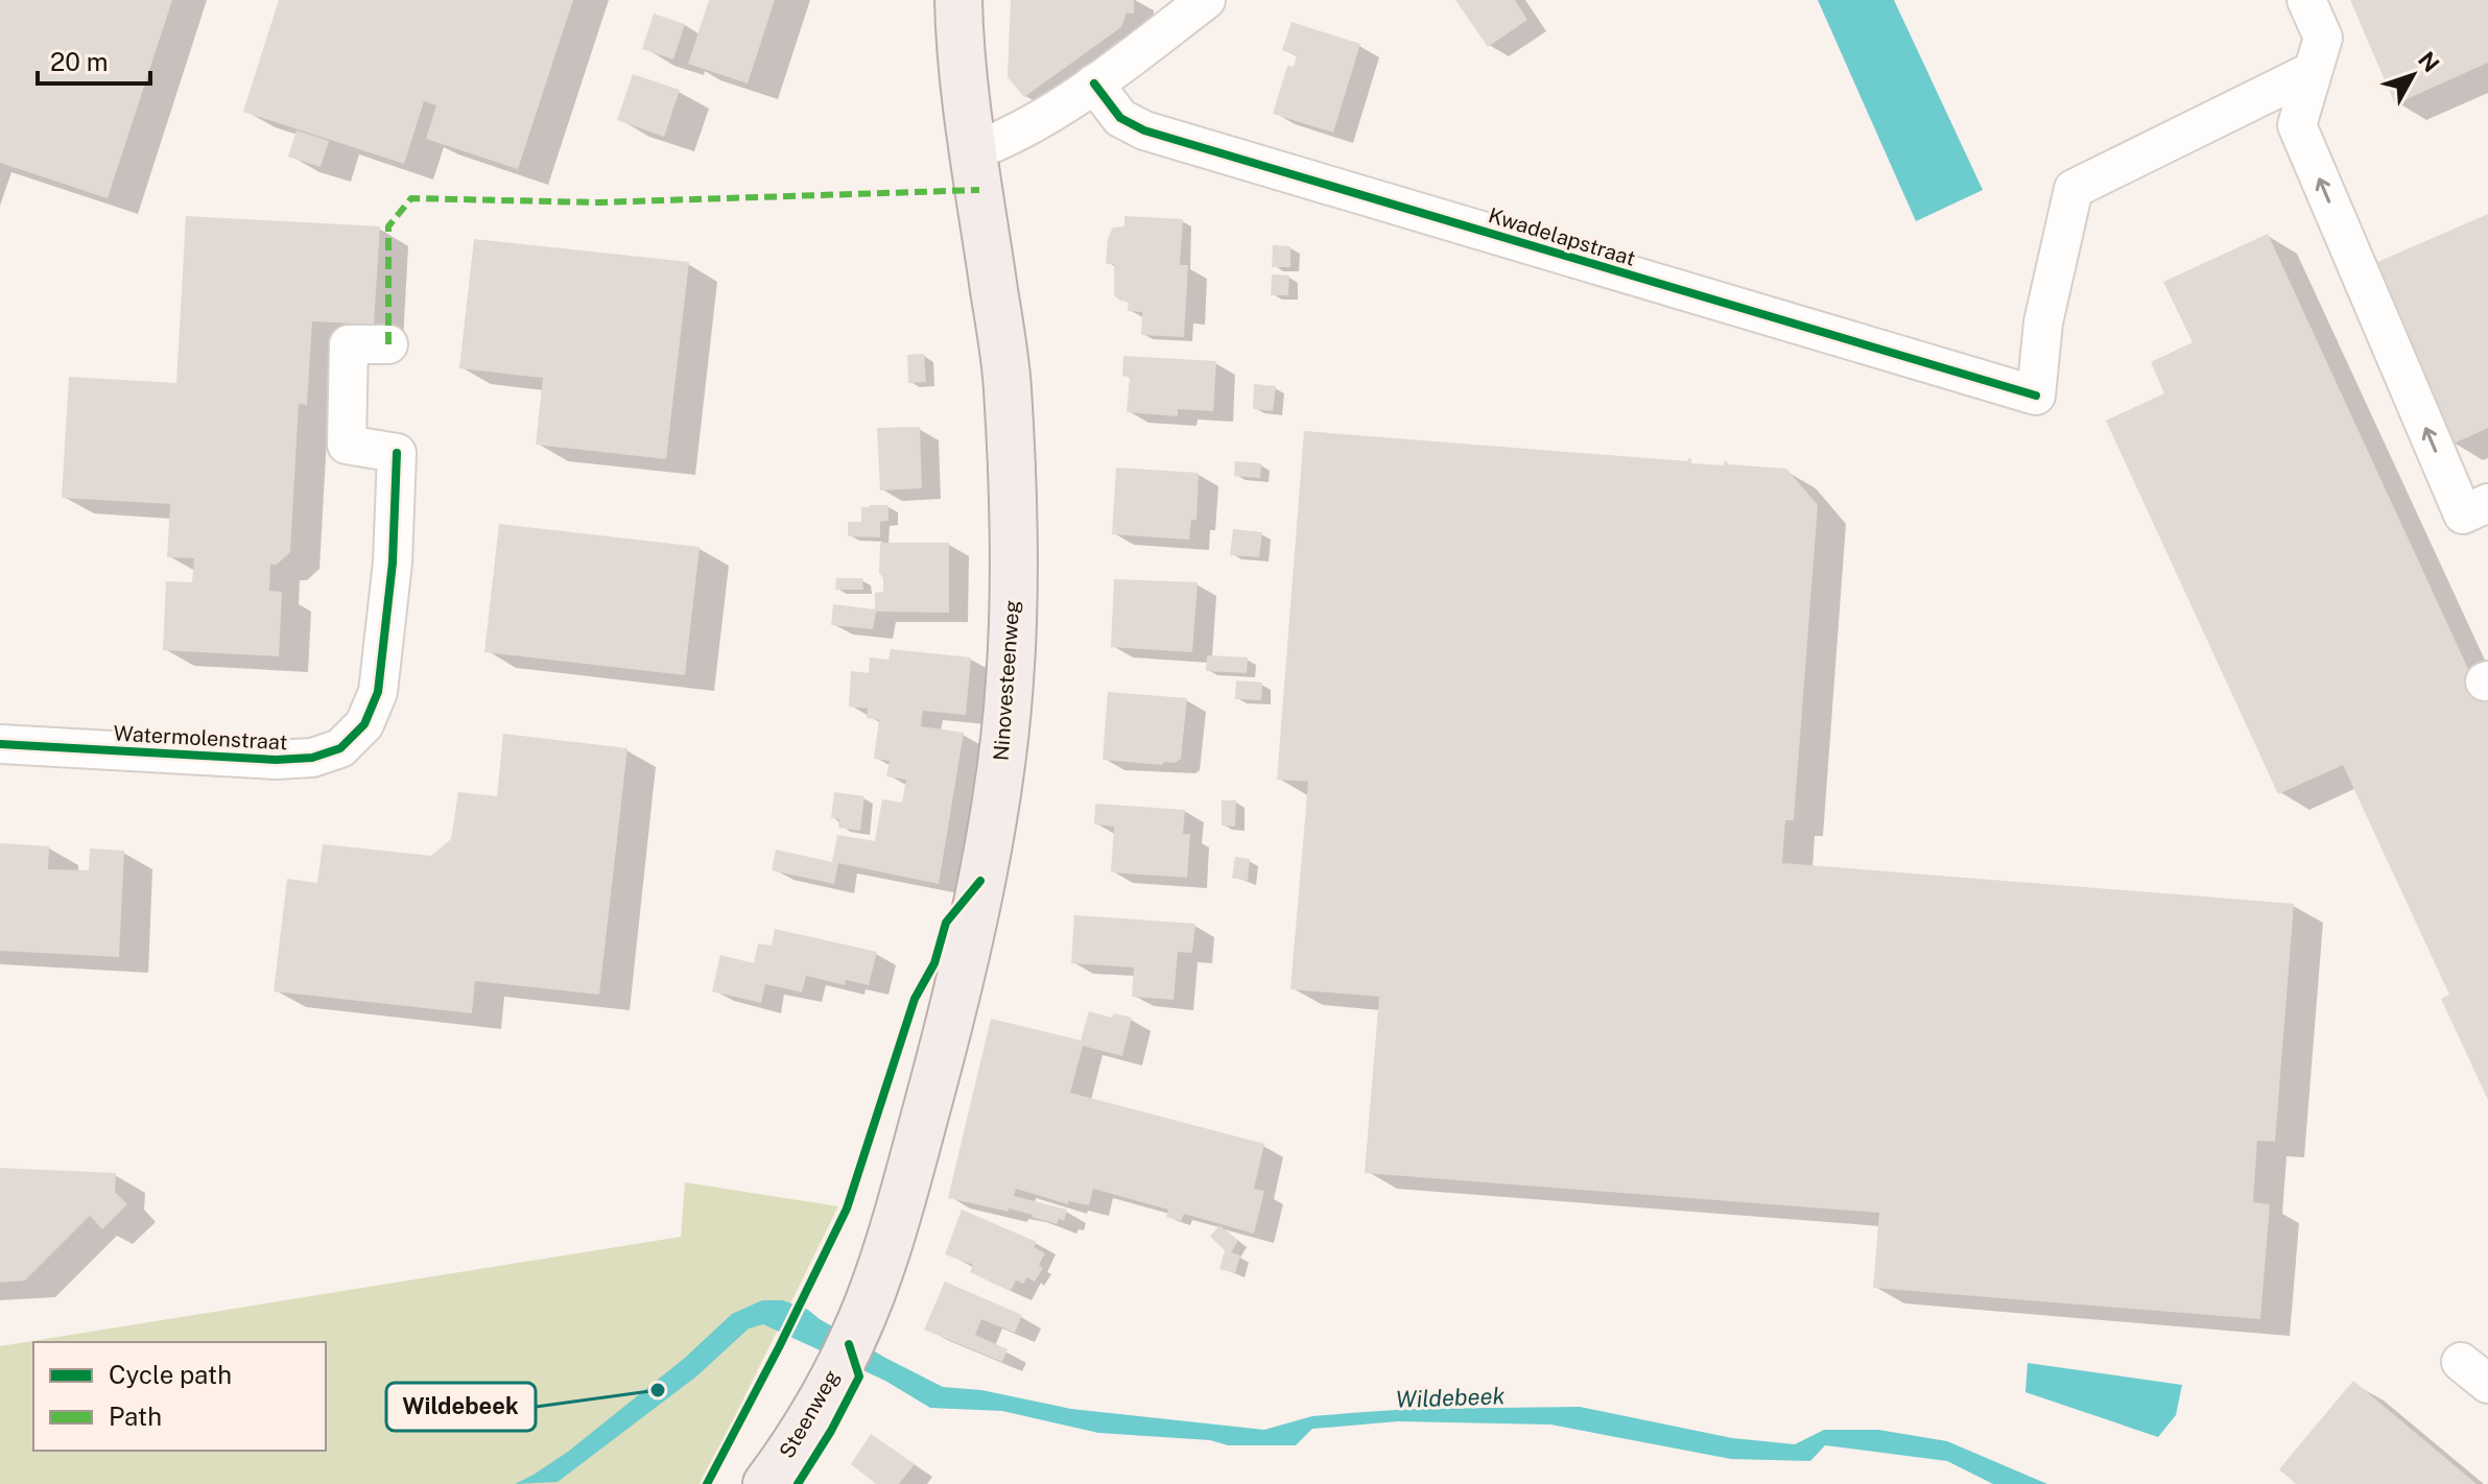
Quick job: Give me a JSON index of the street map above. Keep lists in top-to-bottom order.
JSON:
{
  "streets": {
    "main road": ["Ninovesteenweg", "Steenweg"],
    "street": ["Kwadelapstraat", "Watermolenstraat"]
  },
  "crossings": [
    ["Ninovesteenweg", "Steenweg"]
  ],
  "water": ["Wildebeek"],
  "places": ["Wildebeek"],
  "legend": ["Cycle path", "Path"],
  "scale_bar": "20 m",
  "north": "top right"
}
